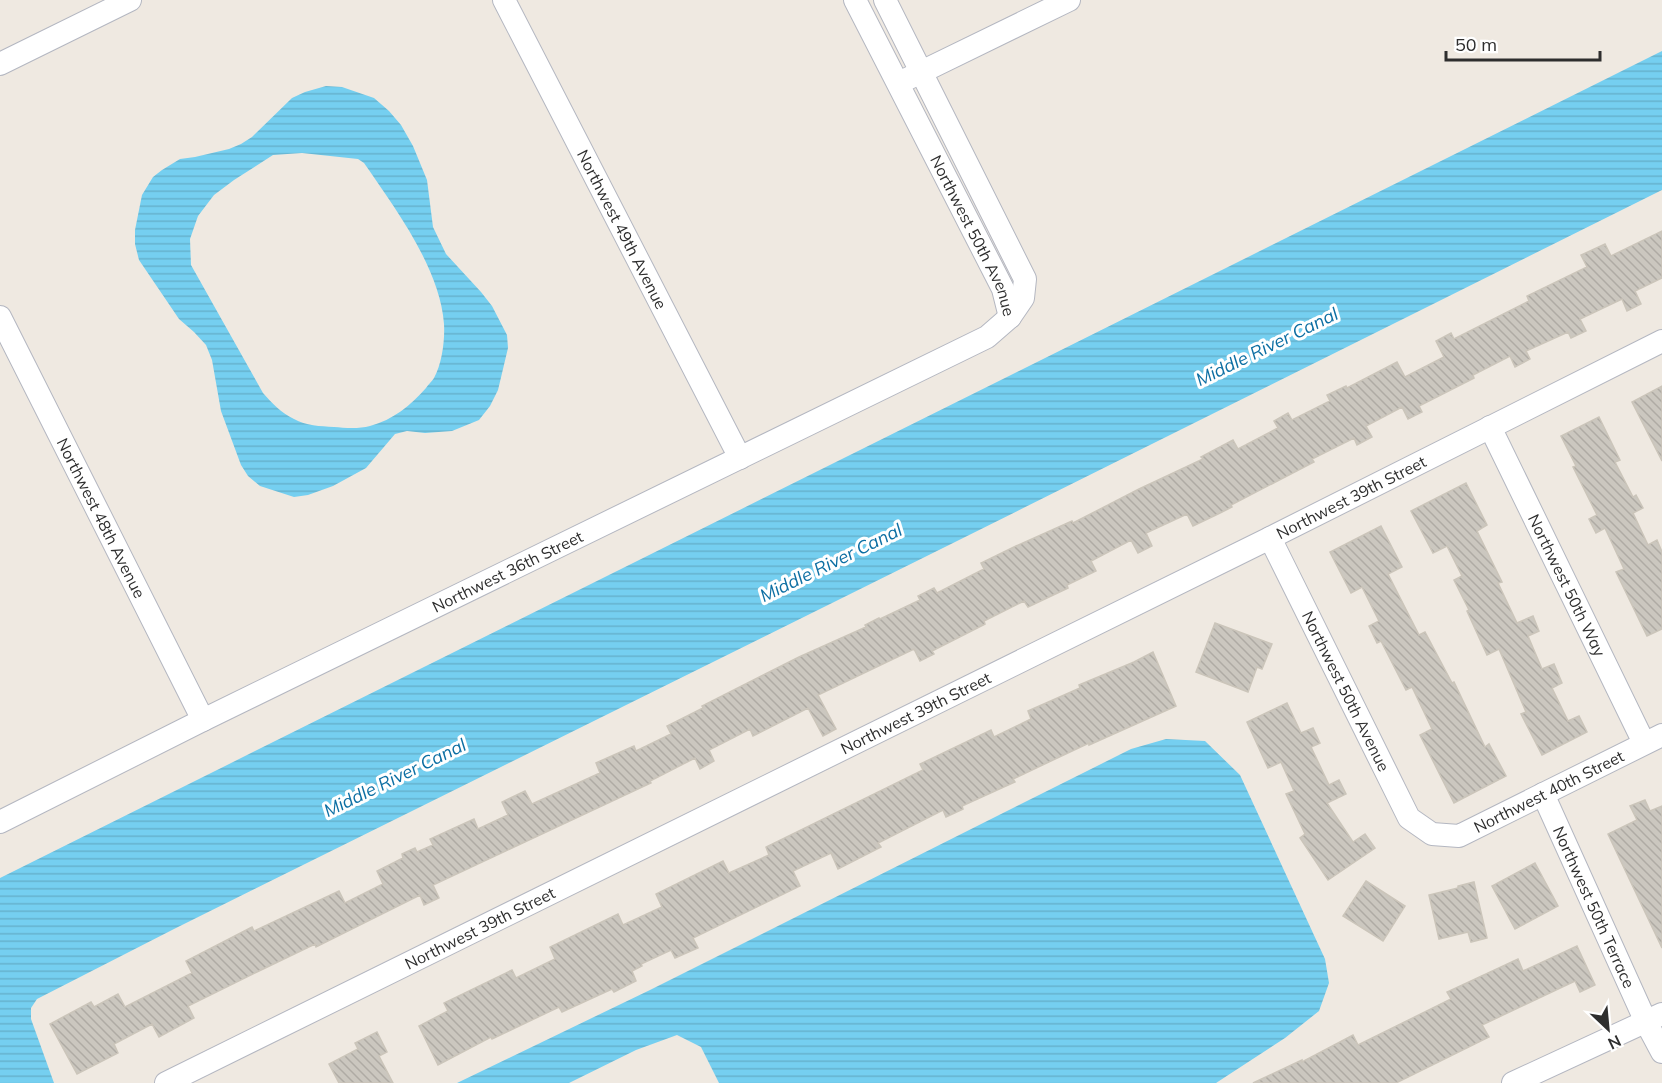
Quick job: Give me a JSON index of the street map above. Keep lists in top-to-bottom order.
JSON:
{
  "streets": {
    "street": [
      "Northwest 49th Avenue",
      "Northwest 50th Avenue",
      "Northwest 39th Street",
      "Northwest 48th Avenue",
      "Northwest 36th Street",
      "Northwest 50th Way",
      "Northwest 40th Street",
      "Northwest 50th Terrace"
    ]
  },
  "crossings": [
    ["Northwest 49th Avenue", "Northwest 36th Street"],
    ["Northwest 50th Avenue", "Northwest 39th Street"],
    ["Northwest 50th Avenue", "Northwest 36th Street"],
    ["Northwest 50th Avenue", "Northwest 40th Street"],
    ["Northwest 39th Street", "Northwest 50th Way"],
    ["Northwest 48th Avenue", "Northwest 36th Street"],
    ["Northwest 50th Way", "Northwest 40th Street"],
    ["Northwest 40th Street", "Northwest 50th Terrace"]
  ],
  "water": ["Middle River Canal"],
  "scale_bar": "50 m",
  "north": "bottom right"
}
